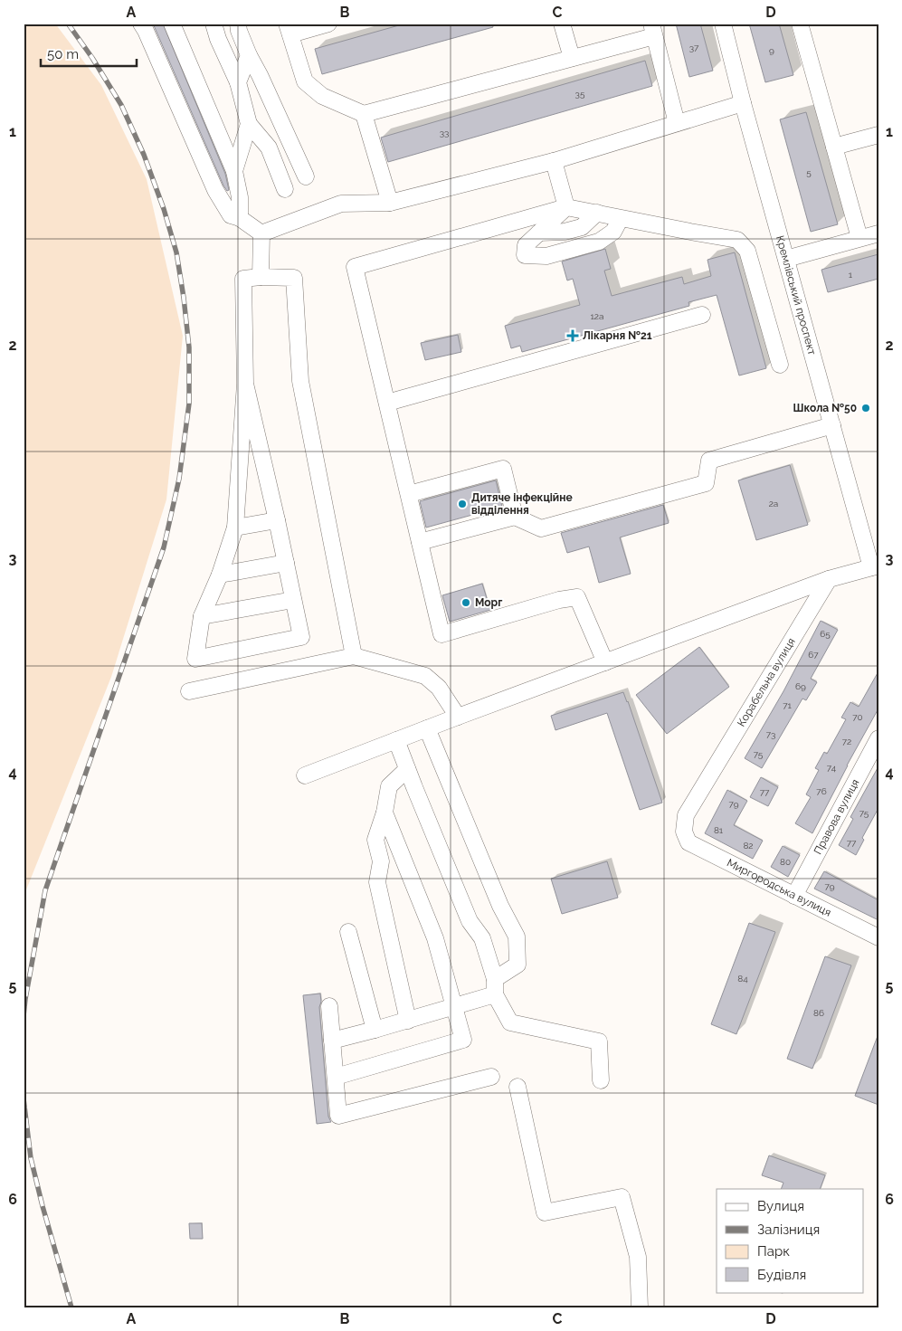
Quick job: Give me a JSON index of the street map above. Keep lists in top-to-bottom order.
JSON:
{
  "streets": {
    "street": [
      "Кремлівський проспект",
      "Корабельна вулиця",
      "Правова вулиця",
      "Миргородська вулиця"
    ]
  },
  "crossings": [
    ["Корабельна вулиця", "Миргородська вулиця"],
    ["Правова вулиця", "Миргородська вулиця"]
  ],
  "places": {
    "health": ["Лікарня №21"],
    "other": ["Школа №50", "Дитяче інфекційне відділення", "Морг"]
  },
  "house_numbers": [
    "37",
    "9",
    "35",
    "33",
    "5",
    "1",
    "12а",
    "2а",
    "65",
    "67",
    "69",
    "71",
    "70",
    "73",
    "72",
    "75",
    "74",
    "76",
    "77",
    "79",
    "75",
    "81",
    "77",
    "82",
    "80",
    "79",
    "84",
    "86"
  ],
  "legend": [
    "Вулиця",
    "Залізниця",
    "Парк",
    "Будівля"
  ],
  "scale_bar": "50 m",
  "grid": {
    "columns": [
      "A",
      "B",
      "C",
      "D"
    ],
    "rows": [
      "1",
      "2",
      "3",
      "4",
      "5",
      "6"
    ]
  }
}
